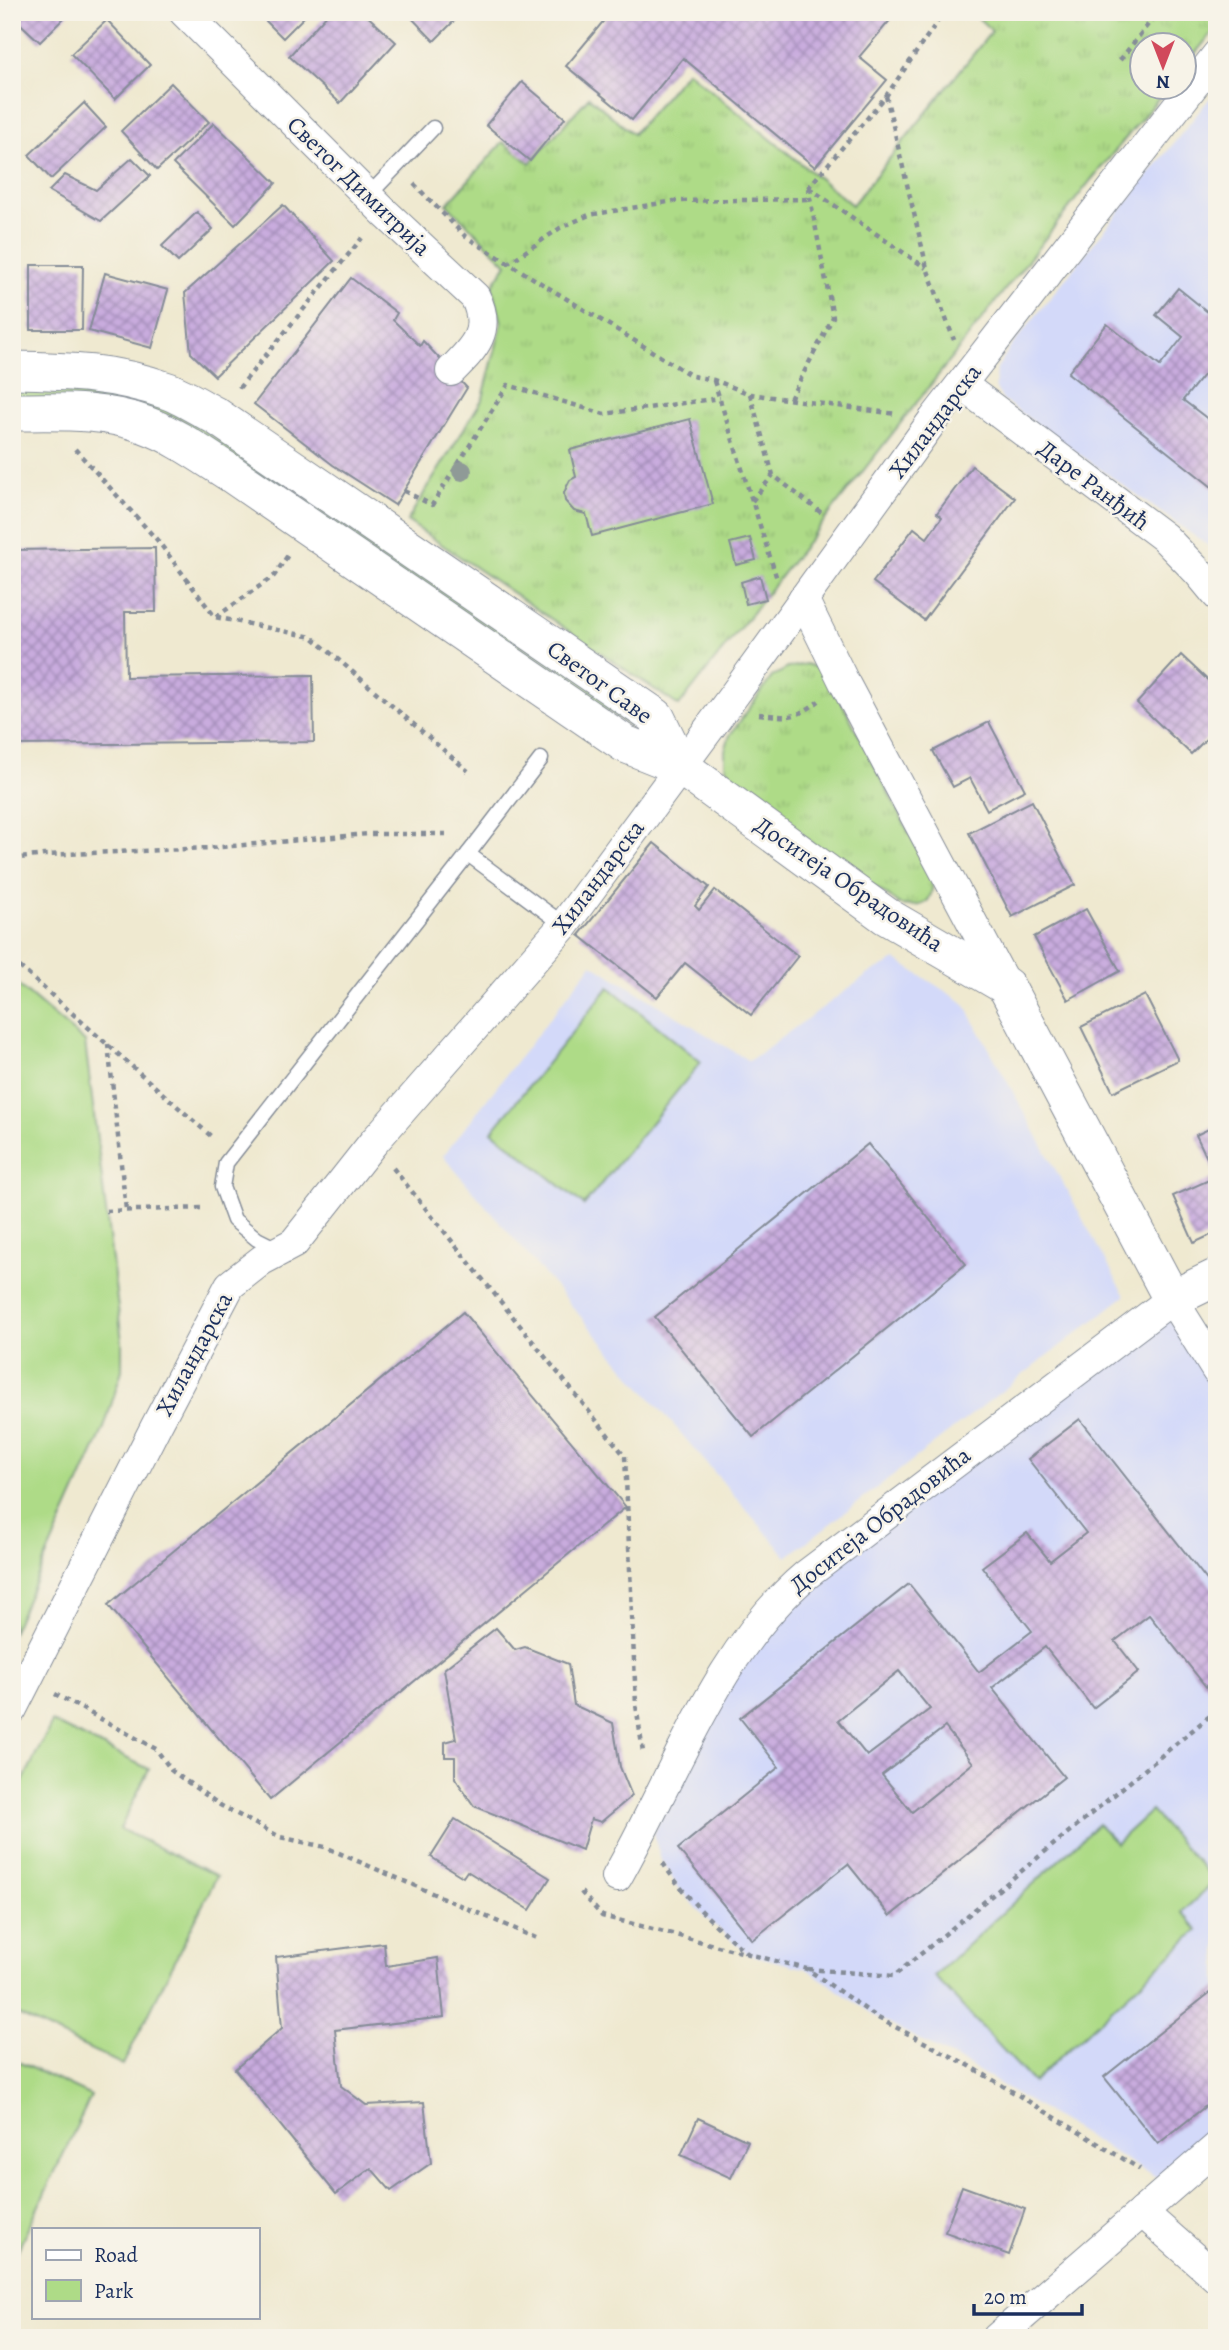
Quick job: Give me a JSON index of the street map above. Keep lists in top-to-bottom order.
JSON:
{
  "streets": {
    "street": [
      "Светог Димитрија",
      "Хиландарска",
      "Даре Ранђић",
      "Светог Саве",
      "Доситеја Обрадовића"
    ]
  },
  "crossings": [
    ["Хиландарска", "Даре Ранђић"],
    ["Хиландарска", "Светог Саве"],
    ["Хиландарска", "Доситеја Обрадовића"],
    ["Светог Саве", "Доситеја Обрадовића"]
  ],
  "legend": ["Road", "Park"],
  "scale_bar": "20 m",
  "north": "bottom"
}
